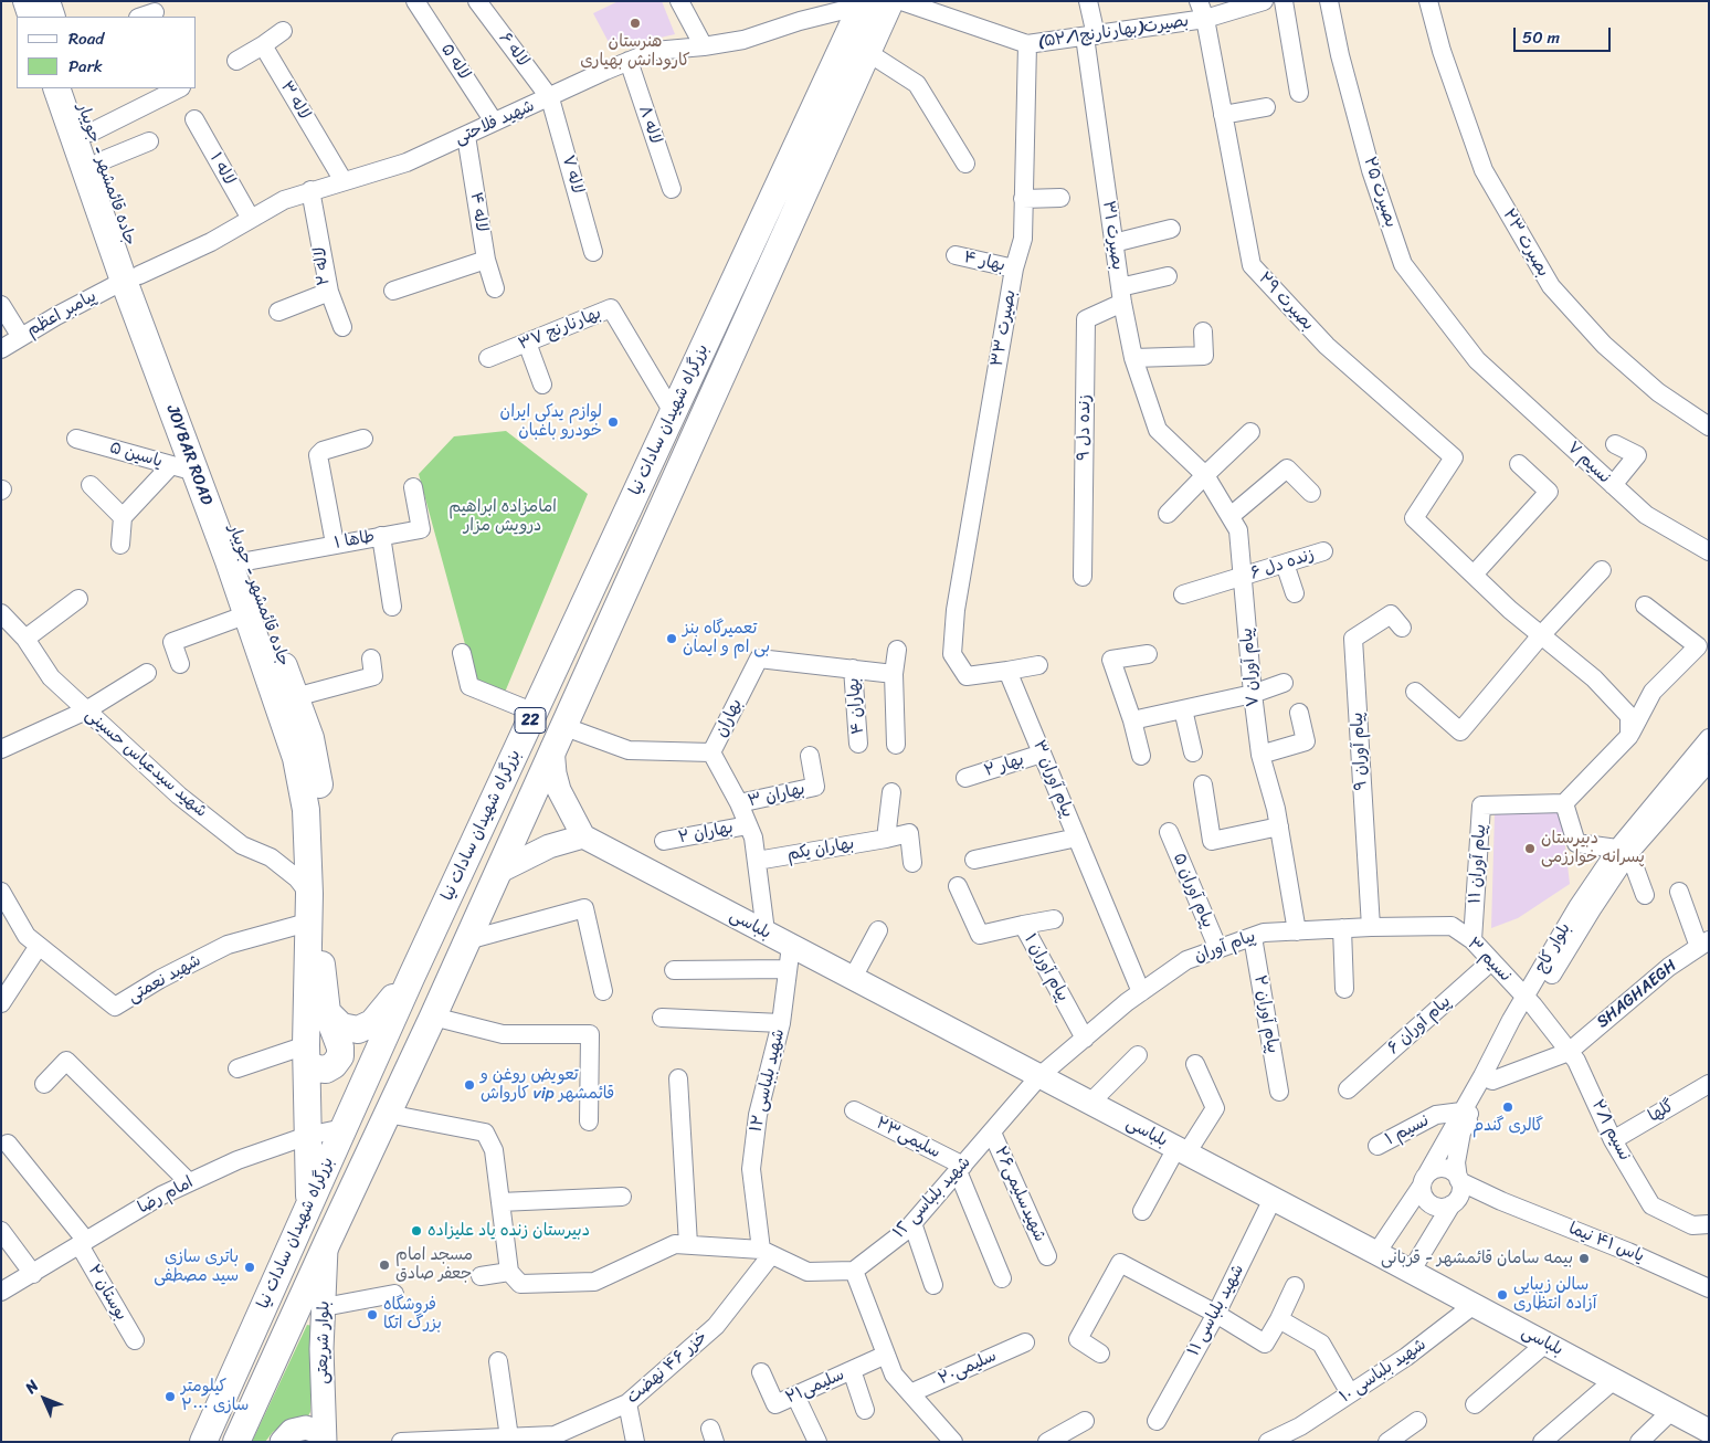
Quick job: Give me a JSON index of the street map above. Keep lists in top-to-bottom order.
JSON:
{
  "streets": {
    "highway": [
      "جاده قائمشهر - جویبار",
      "بزرگراه شهیدان سادات نیا",
      "JOYBAR ROAD",
      "22"
    ],
    "main road": ["بلباسی", "بلوار شریعتی"],
    "street": [
      "بصیرت(بهارنارنج۵۲/۱)",
      "لاله ۶",
      "لاله ۵",
      "لاله ۳",
      "شهید فلاحتی",
      "لاله ۸",
      "لاله ۱",
      "لاله ۷",
      "بصیرت ۲۵",
      "لاله ۴",
      "بصیرت ۳۱",
      "بصیرت ۲۳",
      "بهار ۴",
      "لاله ۲",
      "بصیرت ۲۹",
      "پیامبر اعظم",
      "بصیرت ۳۳",
      "بهارنارنج ۳۷",
      "زنده دل ۹",
      "یاسین ۵",
      "نسیم ۷",
      "طاها ۱",
      "زنده دل ۶",
      "پیام آوران ۷",
      "بهاران ۴",
      "بهاران",
      "پیام آوران ۹",
      "شهید سیدعباس حسینی",
      "بهار ۲",
      "پیام آوران ۳",
      "بهاران ۳",
      "بهاران ۲",
      "بهاران یکم",
      "پیام آوران ۱۱",
      "پیام آوران ۵",
      "پیام آوران",
      "بلوار کاج",
      "نسیم ۳",
      "پیام آوران ۱",
      "شهید نعمتی",
      "SHAGHAEGH",
      "پیام آوران ۲",
      "پیام آوران ۶",
      "شهید بلباسی ١٣",
      "گلها",
      "نسیم ۱",
      "نسیم ۲/۱",
      "سلیمی۲۳",
      "شهیدسلیمی۲۶",
      "امام رضا",
      "شهید بلباسی ١٢",
      "یاس ۴۱ نیما",
      "بوستان ۲",
      "شهید بلباسی ١١",
      "خزر ۴۶ نهضت",
      "سلیمی۲۰",
      "شهید بلباسی ١٠",
      "سلیمی۲۱"
    ]
  },
  "crossings": [
    ["بصیرت(بهارنارنج۵۲/۱)", "بصیرت ۳۱"],
    ["بصیرت(بهارنارنج۵۲/۱)", "بصیرت ۲۹"],
    ["بصیرت(بهارنارنج۵۲/۱)", "بصیرت ۳۳"],
    ["لاله ۶", "شهید فلاحتی"],
    ["لاله ۶", "لاله ۷"],
    ["لاله ۵", "شهید فلاحتی"],
    ["لاله ۳", "شهید فلاحتی"],
    ["شهید فلاحتی", "لاله ۸"],
    ["شهید فلاحتی", "لاله ۱"],
    ["شهید فلاحتی", "جاده قائمشهر - جویبار"],
    ["شهید فلاحتی", "لاله ۷"],
    ["شهید فلاحتی", "لاله ۴"],
    ["شهید فلاحتی", "لاله ۲"],
    ["شهید فلاحتی", "پیامبر اعظم"],
    ["شهید فلاحتی", "بزرگراه شهیدان سادات نیا"],
    ["شهید فلاحتی", "JOYBAR ROAD"],
    ["جاده قائمشهر - جویبار", "پیامبر اعظم"],
    ["جاده قائمشهر - جویبار", "JOYBAR ROAD"],
    ["جاده قائمشهر - جویبار", "طاها ۱"],
    ["بصیرت ۲۵", "نسیم ۷"],
    ["بصیرت ۳۱", "زنده دل ۹"],
    ["بصیرت ۳۱", "پیام آوران ۷"],
    ["بهار ۴", "بصیرت ۳۳"],
    ["پیامبر اعظم", "JOYBAR ROAD"],
    ["بصیرت ۳۳", "پیام آوران ۳"],
    ["بهارنارنج ۳۷", "بزرگراه شهیدان سادات نیا"],
    ["بزرگراه شهیدان سادات نیا", "JOYBAR ROAD"],
    ["بزرگراه شهیدان سادات نیا", "امام رضا"],
    ["بزرگراه شهیدان سادات نیا", "بلوار شریعتی"],
    ["یاسین ۵", "JOYBAR ROAD"],
    ["JOYBAR ROAD", "شهید سیدعباس حسینی"],
    ["JOYBAR ROAD", "شهید نعمتی"],
    ["JOYBAR ROAD", "امام رضا"],
    ["زنده دل ۶", "پیام آوران ۷"],
    ["پیام آوران ۷", "پیام آوران"],
    ["بهاران ۴", "بهاران"],
    ["بهاران", "بهاران ۳"],
    ["بهاران", "بهاران ۲"],
    ["بهاران", "بهاران یکم"],
    ["بهاران", "بلباسی"],
    ["پیام آوران ۹", "پیام آوران"],
    ["بهار ۲", "پیام آوران ۳"],
    ["پیام آوران ۳", "پیام آوران"],
    ["پیام آوران ۱۱", "نسیم ۳"],
    ["پیام آوران ۵", "پیام آوران"],
    ["بلباسی", "پیام آوران"],
    ["بلباسی", "بلوار کاج"],
    ["بلباسی", "شهید بلباسی ١٣"],
    ["بلباسی", "شهید بلباسی ١٢"],
    ["بلباسی", "شهید بلباسی ١١"],
    ["بلباسی", "شهید بلباسی ١٠"],
    ["پیام آوران", "نسیم ۳"],
    ["پیام آوران", "پیام آوران ۱"],
    ["پیام آوران", "پیام آوران ۲"],
    ["پیام آوران", "شهید بلباسی ١٢"],
    ["بلوار کاج", "نسیم ۳"],
    ["بلوار کاج", "SHAGHAEGH"],
    ["بلوار کاج", "نسیم ۱"],
    ["بلوار کاج", "نسیم ۲/۱"],
    ["بلوار کاج", "یاس ۴۱ نیما"],
    ["نسیم ۳", "پیام آوران ۶"],
    ["نسیم ۳", "نسیم ۲/۱"],
    ["SHAGHAEGH", "نسیم ۲/۱"],
    ["شهید بلباسی ١٣", "خزر ۴۶ نهضت"],
    ["گلها", "نسیم ۲/۱"],
    ["سلیمی۲۳", "شهید بلباسی ١٢"],
    ["شهیدسلیمی۲۶", "شهید بلباسی ١٢"],
    ["امام رضا", "بوستان ۲"]
  ],
  "parks": ["امامزاده ابراهیم درویش مزار"],
  "places": [
    "هنرستان کارودانش بهیاری",
    "لوازم یدکی ایران خودرو باغبان",
    "تعمیرگاه بنز بی ام و ایمان",
    "دبیرستان پسرانه خوارزمی",
    "تعویض روغن و کارواش vip قائمشهر",
    "گالری گندم",
    "دبیرستان زنده یاد علیزاده",
    "بیمه سامان قائمشهر - قربانی",
    "مسجد امام جعفر صادق",
    "باتری سازی سید مصطفی",
    "سالن زیبایی آزاده انتظاری",
    "فروشگاه بزرگ اتکا",
    "کیلومتر سازی ۲۰۰۰"
  ],
  "legend": ["Road", "Park"],
  "scale_bar": "50 m",
  "north": "top left"
}
